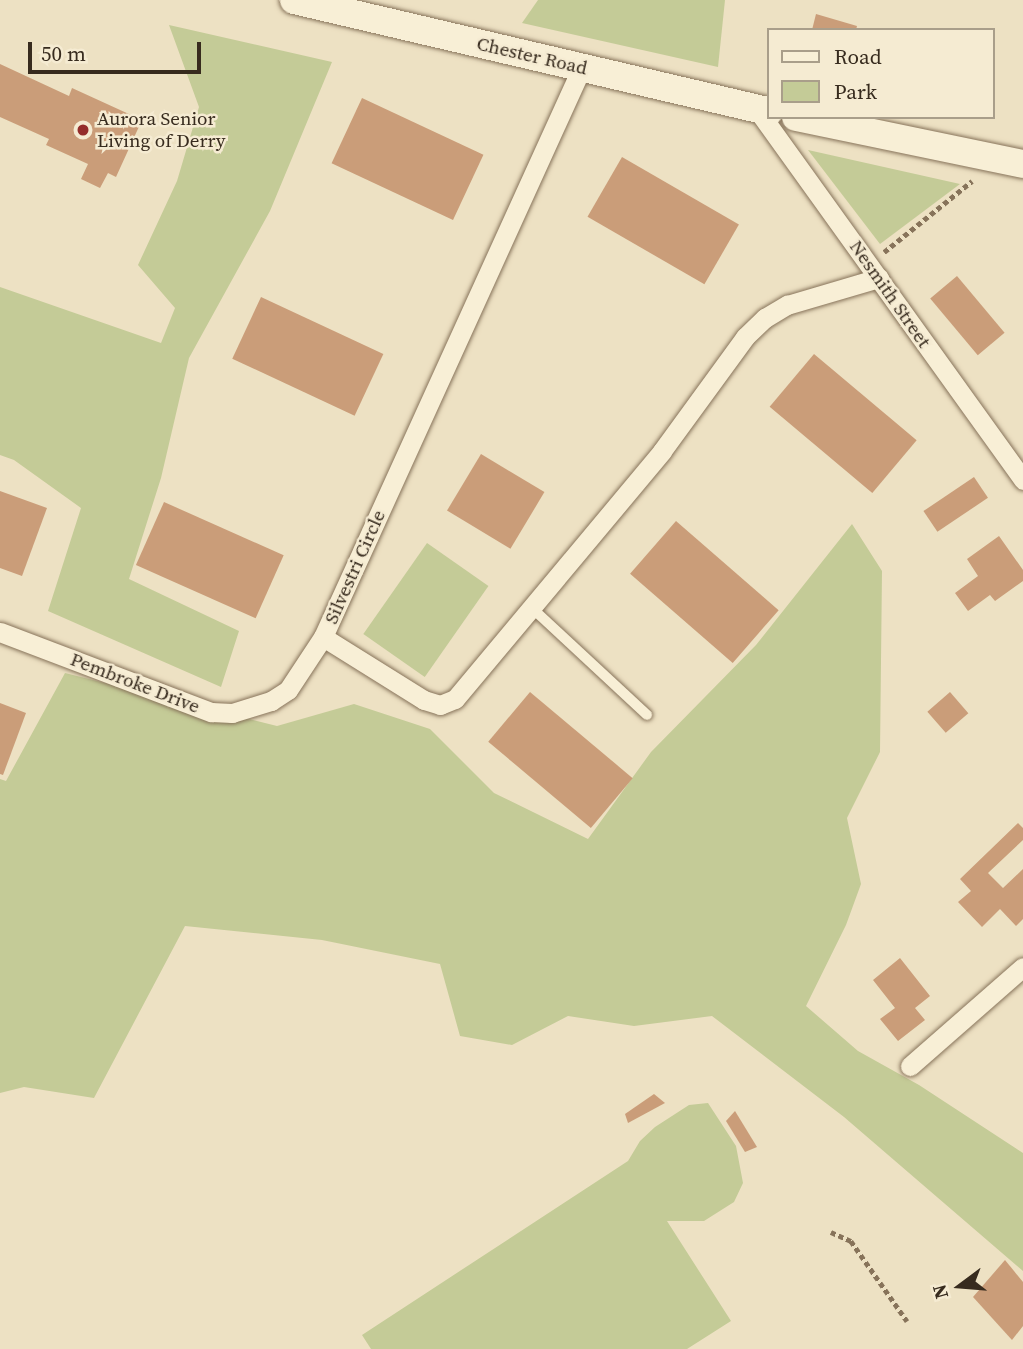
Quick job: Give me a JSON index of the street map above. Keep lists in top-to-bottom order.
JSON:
{
  "streets": {
    "main road": ["Chester Road"],
    "street": ["Nesmith Street", "Silvestri Circle", "Pembroke Drive"]
  },
  "crossings": [
    ["Chester Road", "Silvestri Circle"],
    ["Nesmith Street", "Silvestri Circle"],
    ["Silvestri Circle", "Pembroke Drive"]
  ],
  "places": ["Aurora Senior Living of Derry"],
  "legend": ["Road", "Park"],
  "scale_bar": "50 m",
  "north": "left"
}
